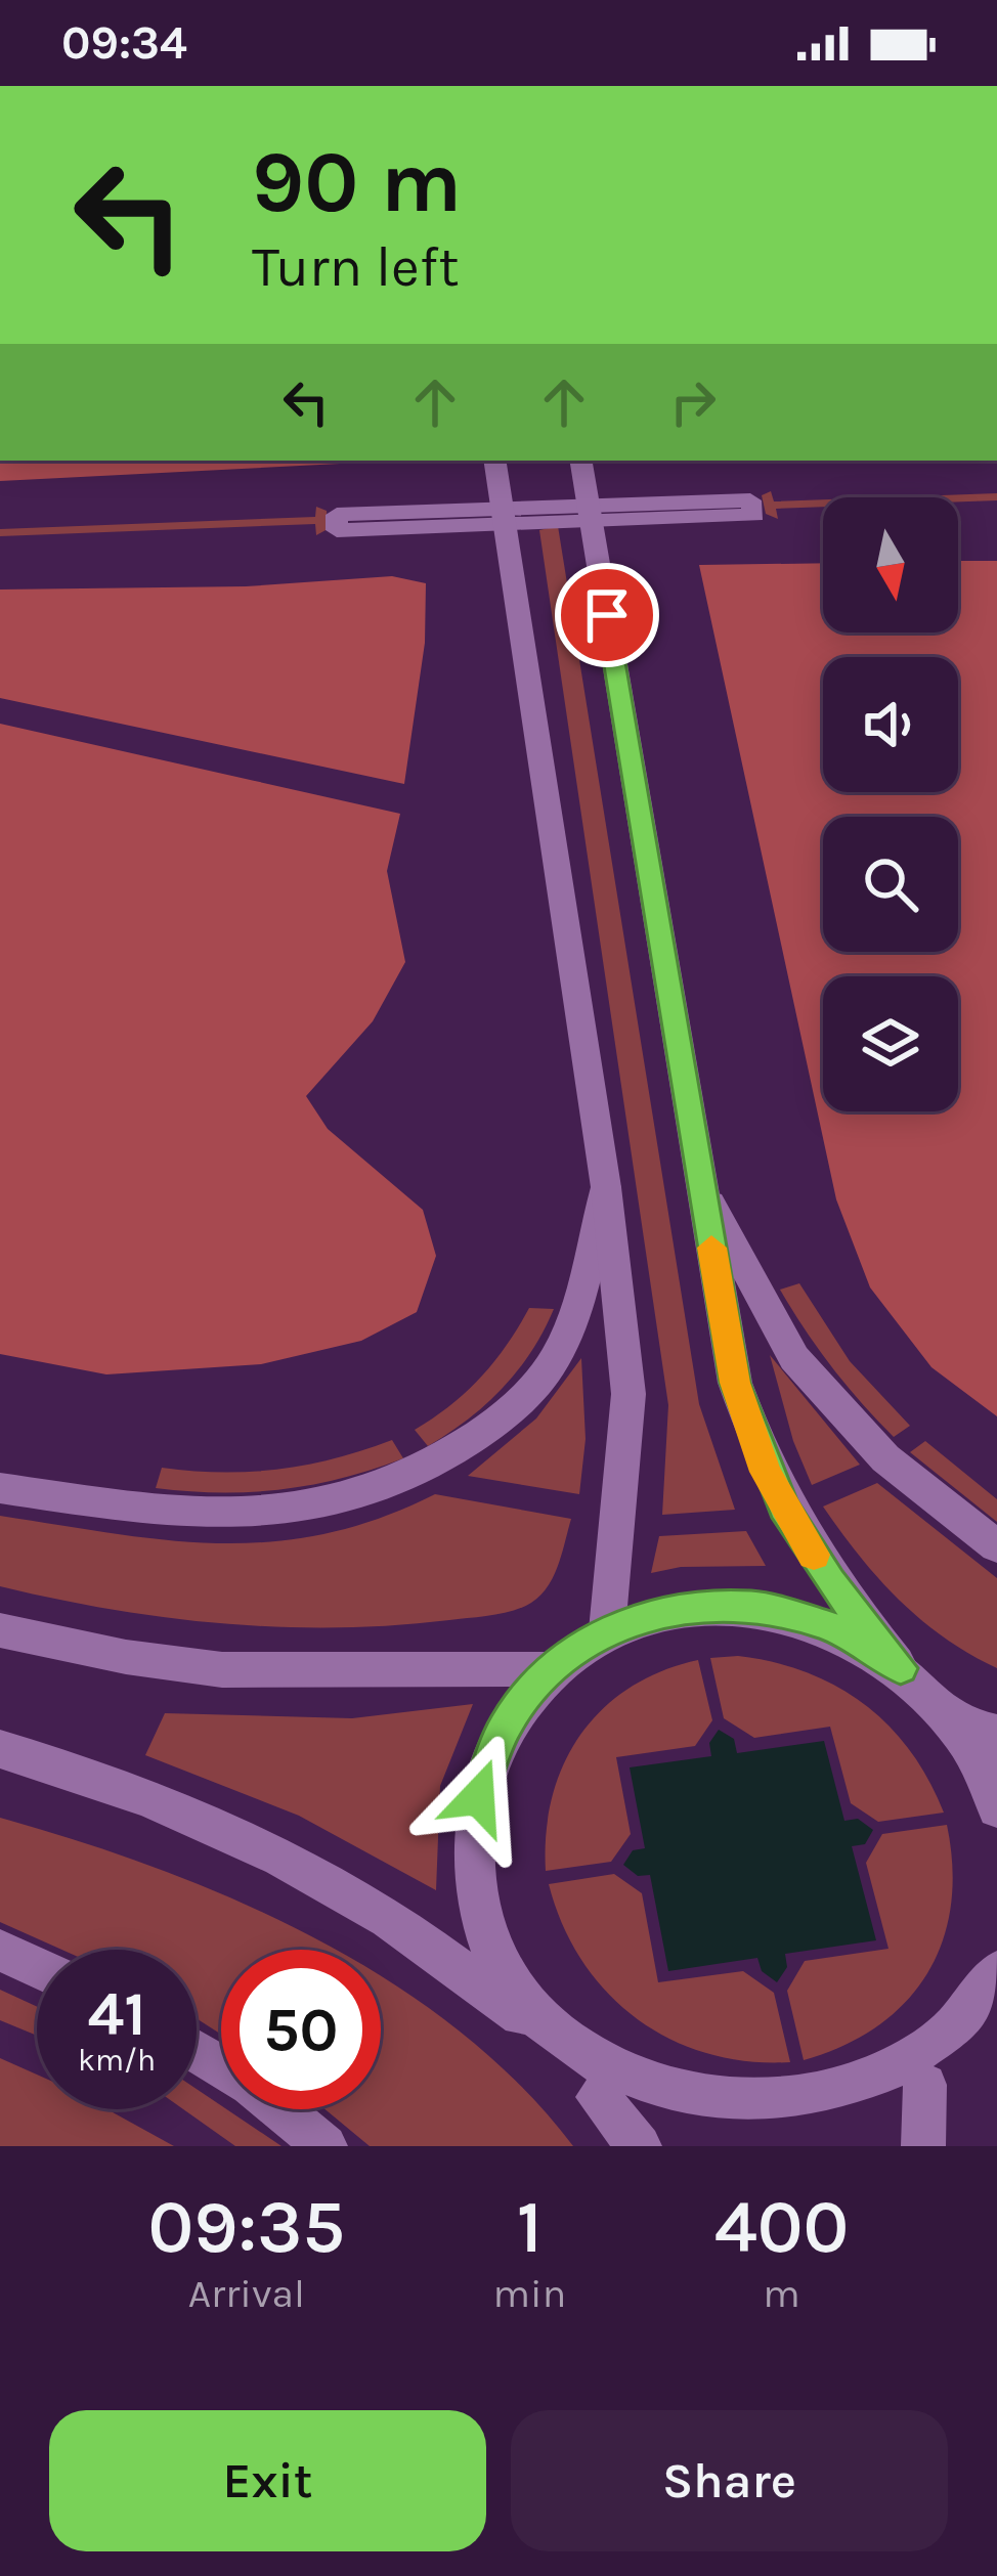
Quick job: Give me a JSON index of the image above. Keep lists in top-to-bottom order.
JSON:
{
  "north": "bottom",
  "page": {
    "status": "09:34",
    "turn": ["90 m", "Turn left"],
    "speed": "41 km/h",
    "limit": "50",
    "eta": [
      "09:35",
      "Arrival",
      "1",
      "min",
      "400",
      "m"
    ],
    "buttons": ["Exit", "Share"]
  }
}
